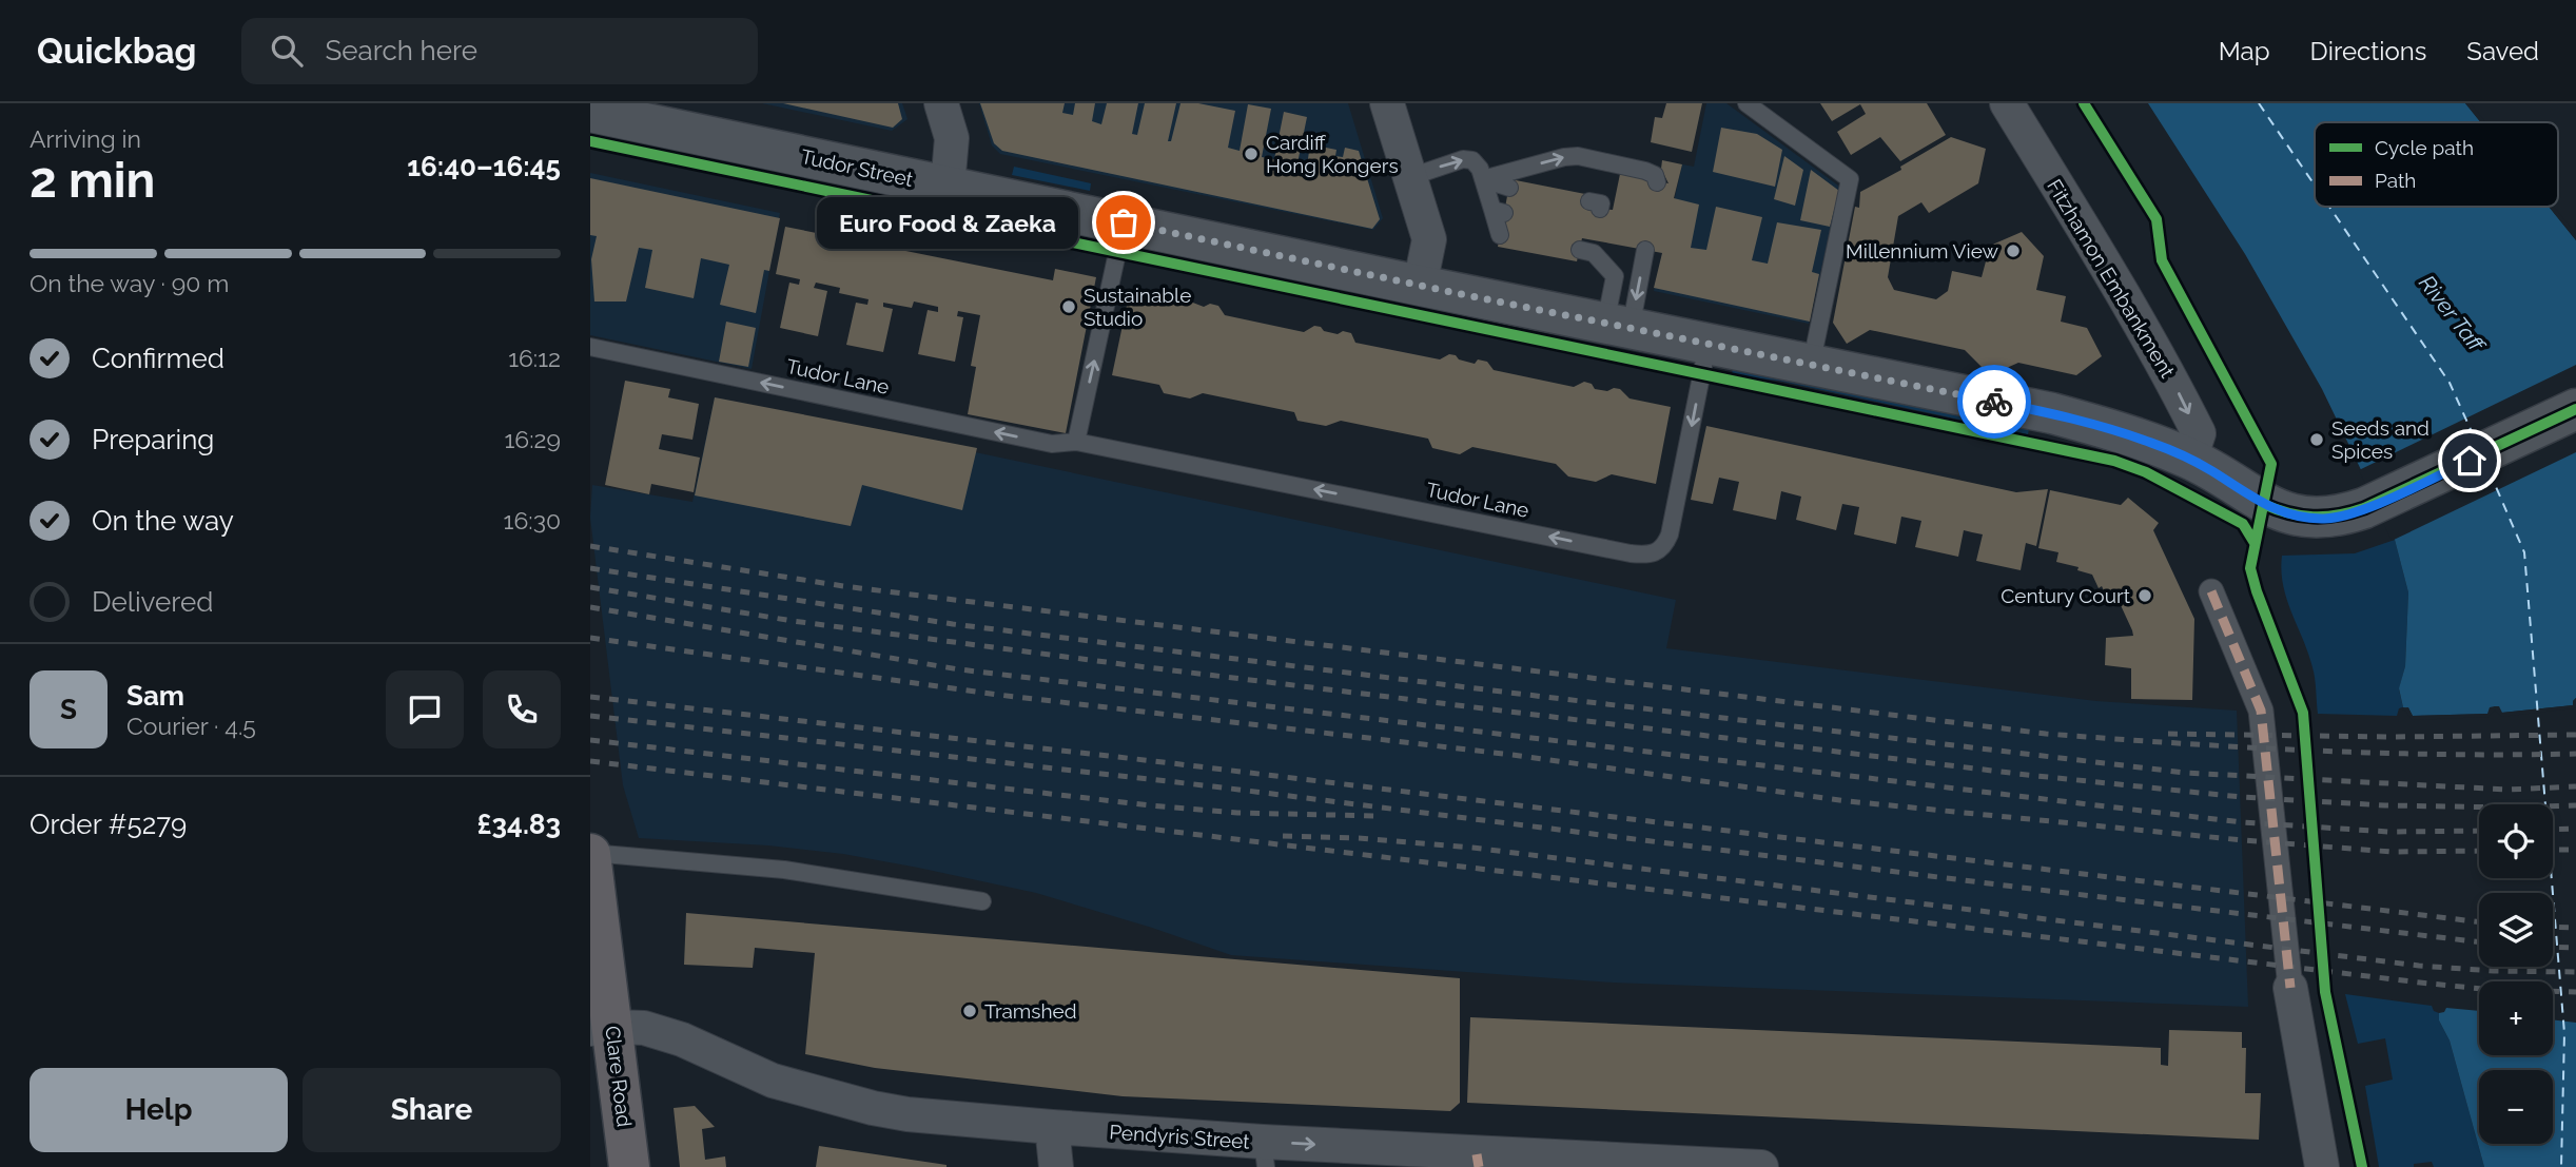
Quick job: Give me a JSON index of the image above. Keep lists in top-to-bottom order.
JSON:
{
  "streets": {
    "main road": ["Clare Road"],
    "street": ["Tudor Street", "Fitzhamon Embankment", "Pendyris Street"],
    "lane": ["Tudor Lane"]
  },
  "crossings": [
    ["Tudor Street", "Fitzhamon Embankment"],
    ["Tudor Street", "Tudor Lane"],
    ["Clare Road", "Pendyris Street"]
  ],
  "one_way": ["Fitzhamon Embankment", "Tudor Lane"],
  "water": ["River Taff"],
  "places": [
    "Cardiff Hong Kongers",
    "Euro Food & Zaeka",
    "Millennium View",
    "Sustainable Studio",
    "Seeds and Spices",
    "Century Court",
    "Tramshed"
  ],
  "legend": ["Cycle path", "Path"],
  "page": {
    "header": "Quickbag",
    "search": "Search here",
    "nav": ["Map", "Directions", "Saved"],
    "heading": ["2 min", "Arriving in", "16:40–16:45"],
    "panel": [
      "Sam",
      "Courier · 4.5",
      "Order #5279",
      "£34.83"
    ],
    "bubble": "Euro Food & Zaeka",
    "bar": "On the way · 90 m",
    "list": [
      ["Confirmed", "16:12"],
      ["Preparing", "16:29"],
      ["On the way", "16:30"],
      "Delivered"
    ],
    "round": "S",
    "map_buttons": ["+", "−"],
    "buttons": ["Help", "Share"]
  }
}
